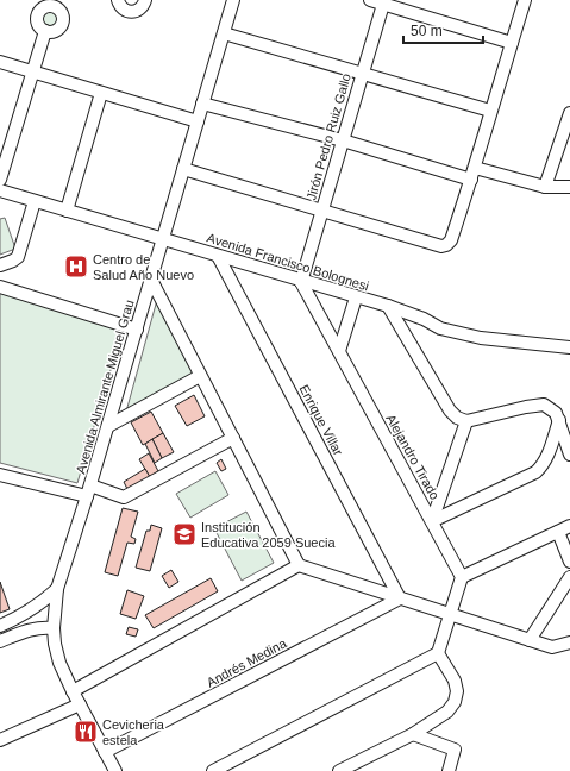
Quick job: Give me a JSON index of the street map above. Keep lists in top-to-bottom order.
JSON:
{
  "streets": {
    "street": [
      "Jirón Pedro Ruiz Gallo",
      "Avenida Francisco Bolognesi",
      "Avenida Almirante Miguel Grau",
      "Enrique Villar",
      "Alejandro Tirado",
      "Andrés Medina"
    ]
  },
  "crossings": [
    ["Jirón Pedro Ruiz Gallo", "Avenida Francisco Bolognesi"],
    ["Jirón Pedro Ruiz Gallo", "Alejandro Tirado"],
    ["Avenida Francisco Bolognesi", "Avenida Almirante Miguel Grau"],
    ["Avenida Francisco Bolognesi", "Enrique Villar"],
    ["Avenida Francisco Bolognesi", "Alejandro Tirado"],
    ["Avenida Almirante Miguel Grau", "Andrés Medina"],
    ["Enrique Villar", "Andrés Medina"]
  ],
  "places": {
    "hospital": ["Centro de Salud Año Nuevo"],
    "school or university": ["Institución Educativa 2059 Suecia"],
    "restaurant": ["Cevicheria estela"]
  },
  "scale_bar": "50 m"
}
